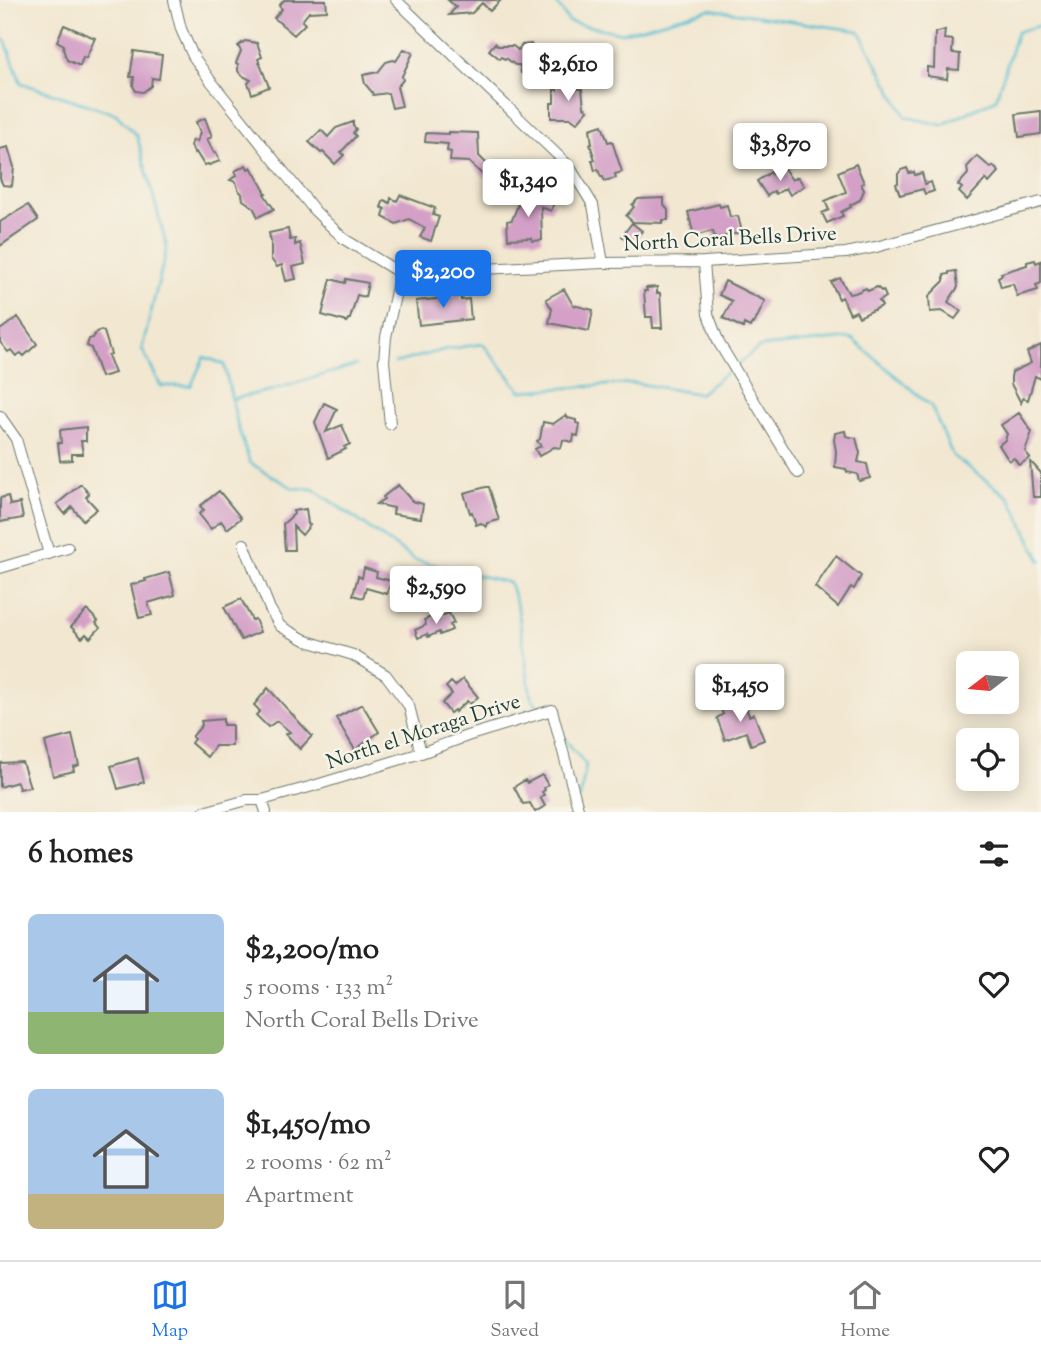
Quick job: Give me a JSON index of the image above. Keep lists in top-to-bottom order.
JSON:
{
  "streets": {
    "street": ["North Coral Bells Drive", "North el Moraga Drive"]
  },
  "north": "left",
  "page": {
    "price": [
      "$2,610",
      "$3,870",
      "$1,340",
      "$2,200",
      "$2,590",
      "$1,450"
    ],
    "heading": "6 homes",
    "list": [
      {
        "name": "$2,200/mo",
        "note": "5 rooms · 133 m² · North Coral Bells Drive"
      },
      {
        "name": "$1,450/mo",
        "note": "2 rooms · 62 m² · Apartment"
      }
    ],
    "tabs": ["Map", "Saved", "Home"]
  }
}
